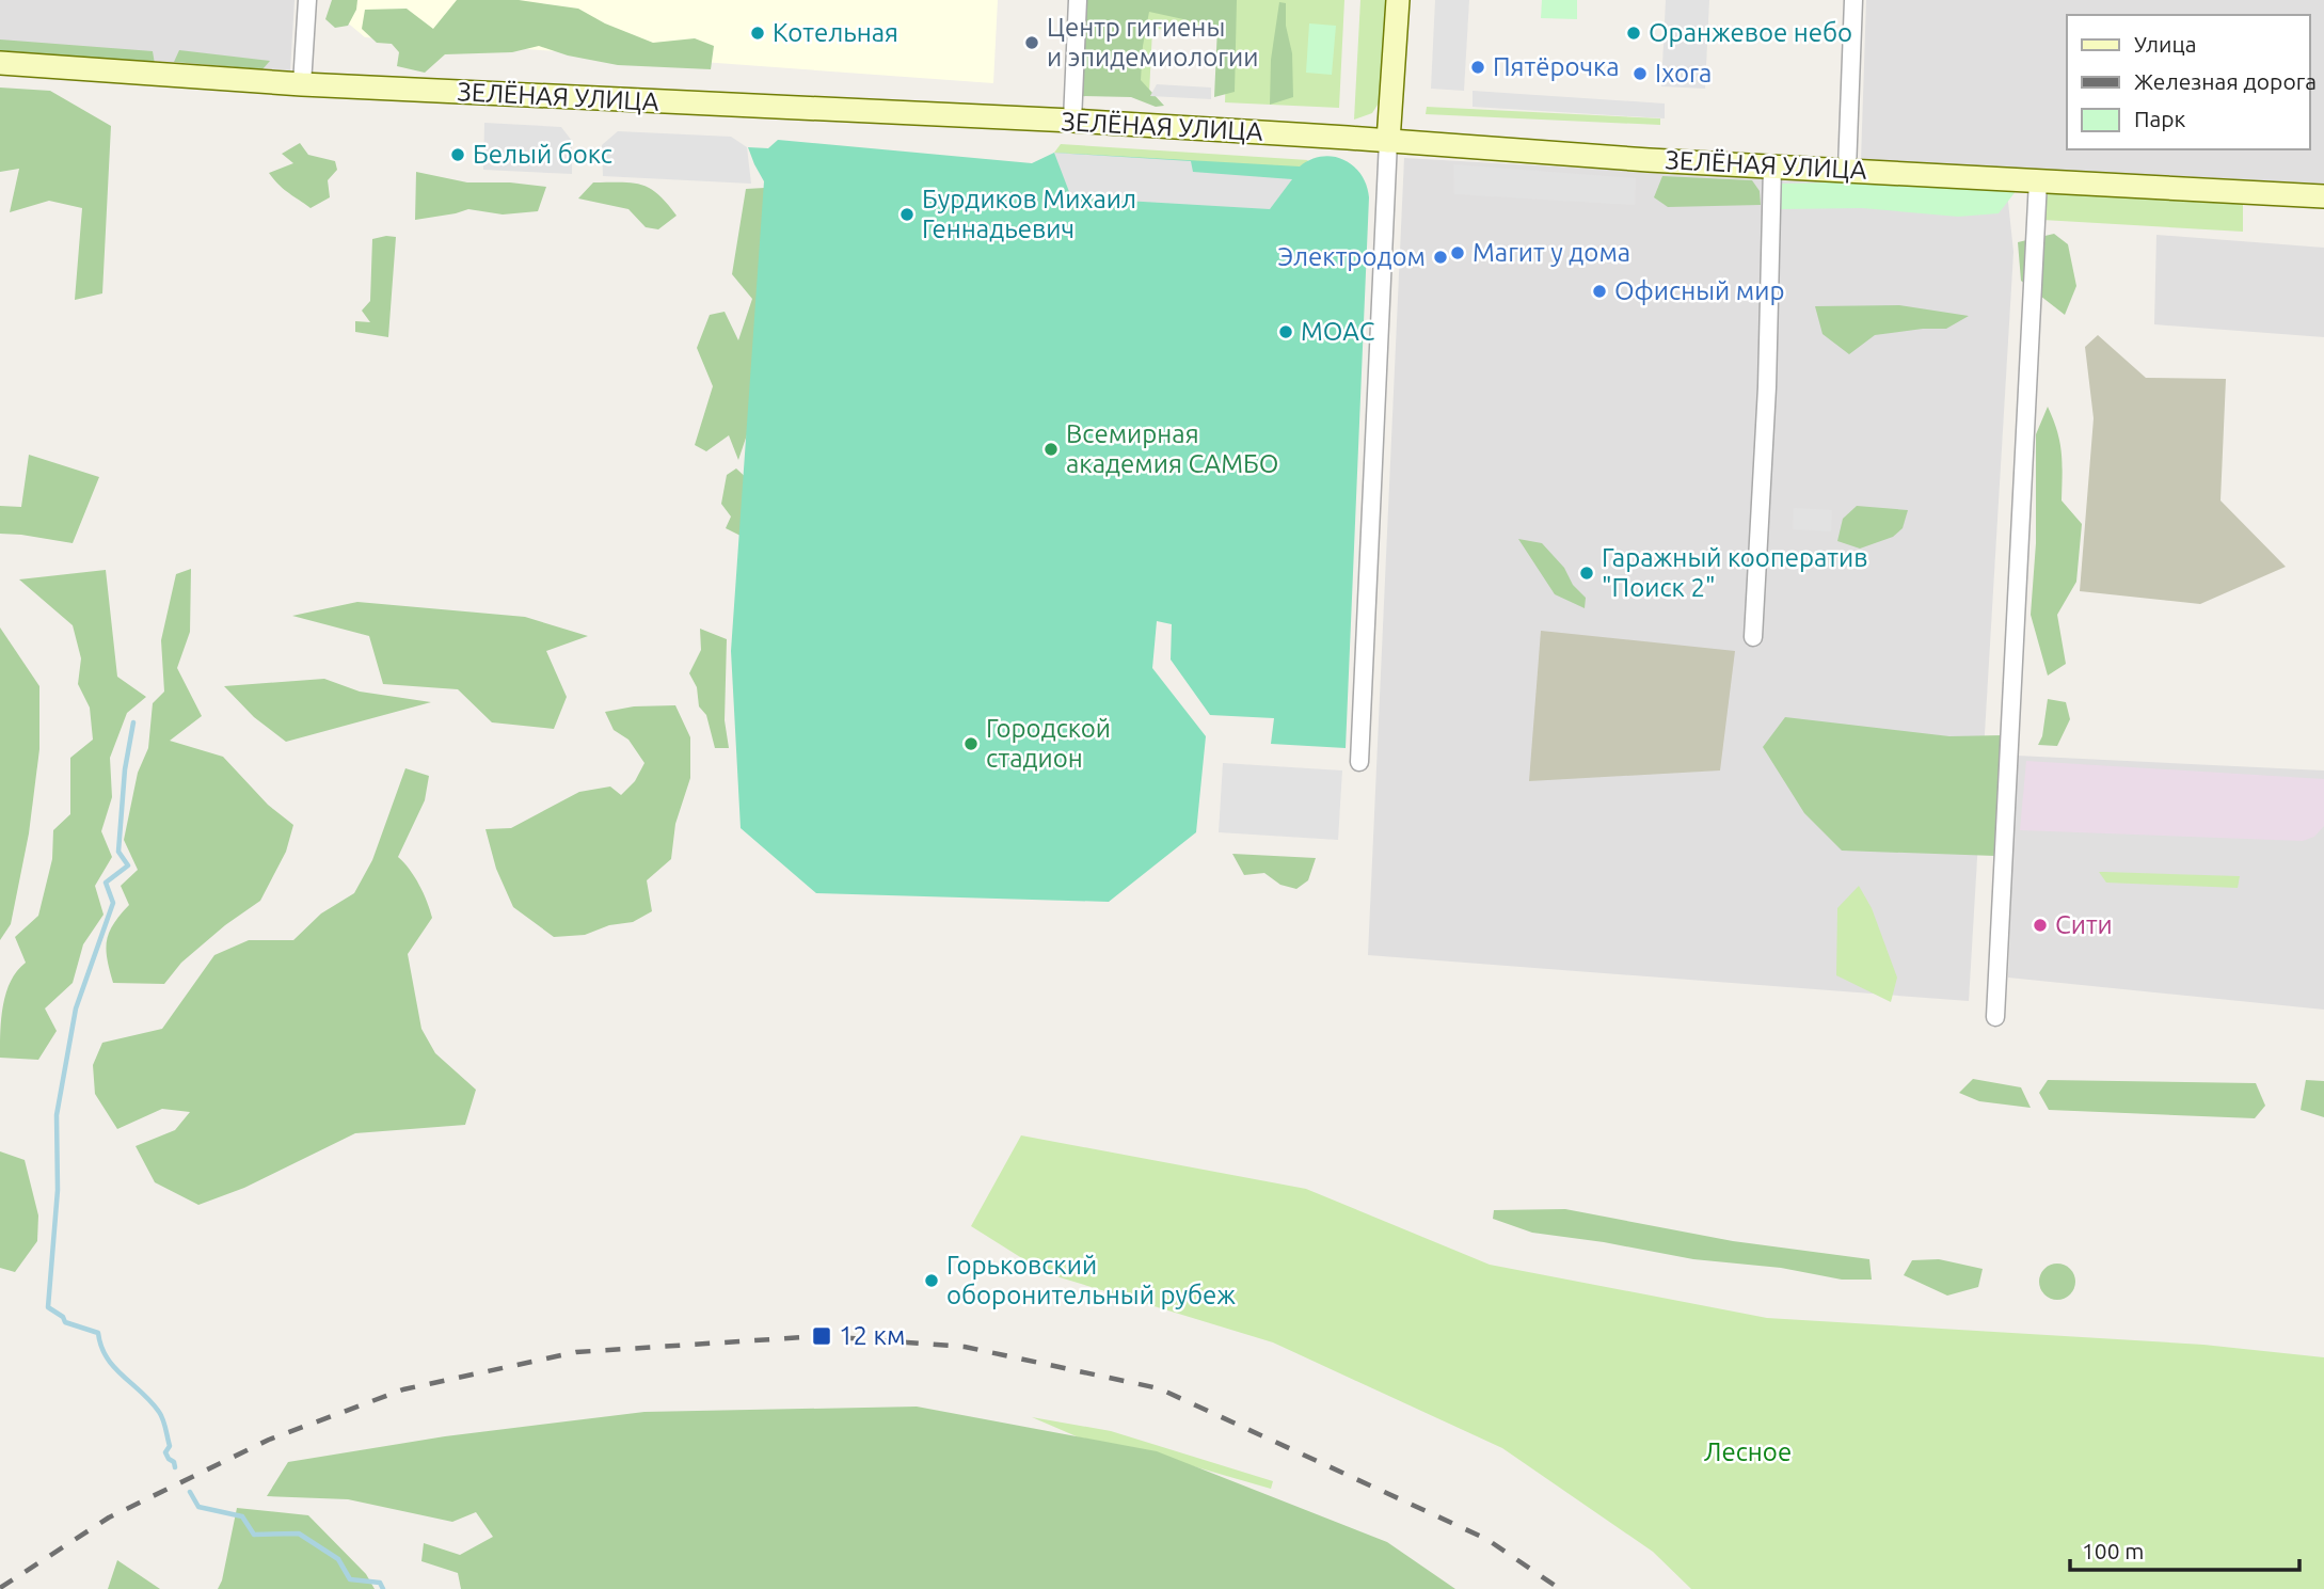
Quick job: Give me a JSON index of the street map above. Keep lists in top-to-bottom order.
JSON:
{
  "streets": {
    "main road": ["ЗЕЛЁНАЯ УЛИЦА"]
  },
  "parks": ["Лесное"],
  "places": {
    "other": [
      "Котельная",
      "Оранжевое небо",
      "Центр гигиены и эпидемиологии",
      "Пятёрочка",
      "Ixora",
      "Белый бокс",
      "Бурдиков Михаил Геннадьевич",
      "Магит у дома",
      "Электродом",
      "Офисный мир",
      "МОАС",
      "Всемирная академия САМБО",
      "Гаражный кооператив \"Поиск 2\"",
      "Городской стадион",
      "Сити",
      "Горьковский оборонительный рубеж"
    ],
    "transit": ["12 км"]
  },
  "legend": ["Улица", "Железная дорога", "Парк"],
  "scale_bar": "100 m"
}
